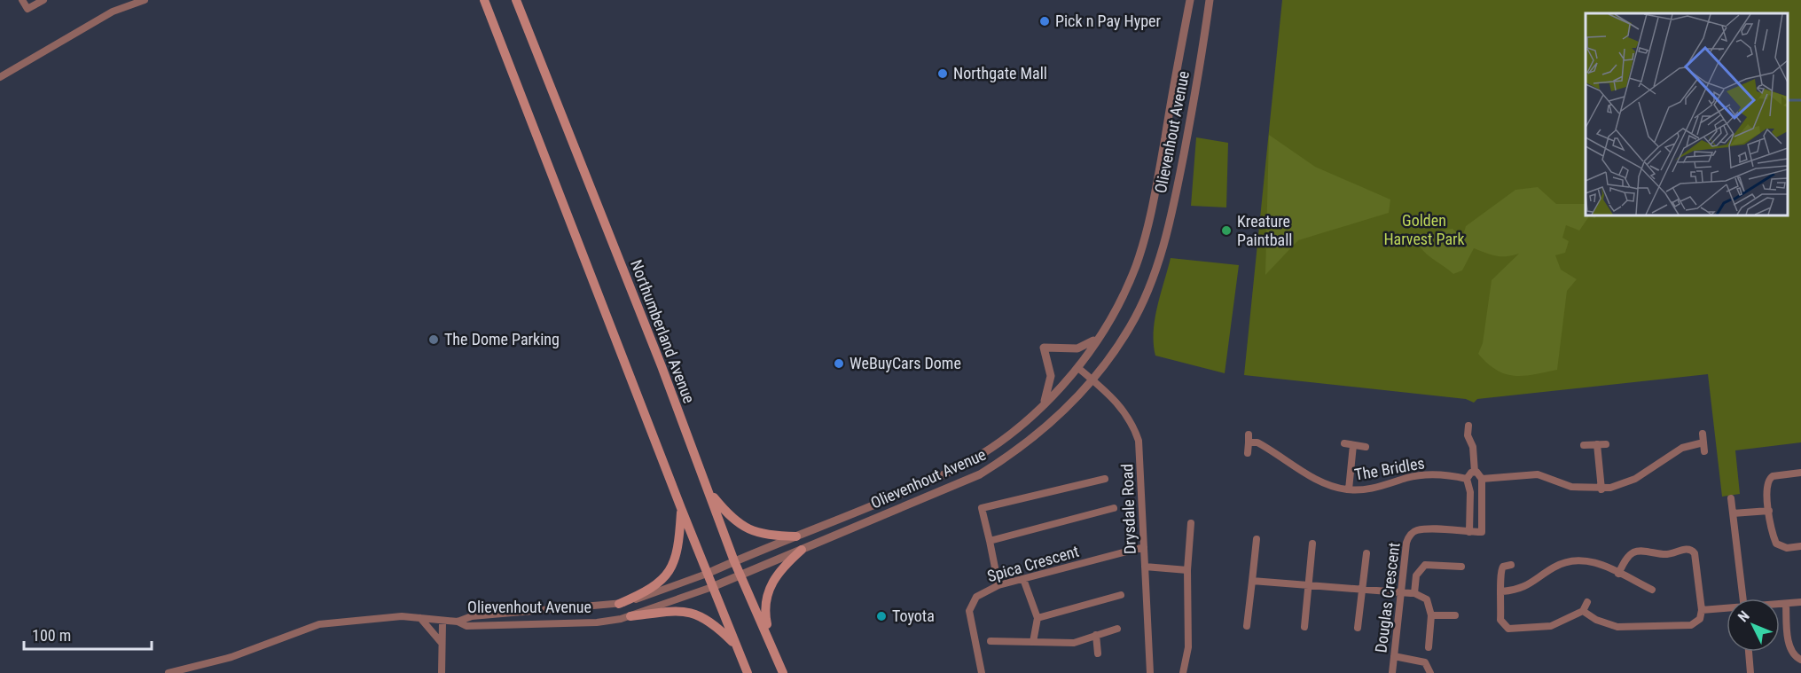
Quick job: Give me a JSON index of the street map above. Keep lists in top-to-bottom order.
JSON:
{
  "streets": {
    "main road": ["Northumberland Avenue"],
    "street": [
      "Olievenhout Avenue",
      "The Bridles",
      "Drysdale Road",
      "Spica Crescent",
      "Douglas Crescent"
    ]
  },
  "crossings": [
    ["Olievenhout Avenue", "Northumberland Avenue"],
    ["Olievenhout Avenue", "Drysdale Road"],
    ["Drysdale Road", "Spica Crescent"]
  ],
  "parks": ["Golden Harvest Park"],
  "places": [
    "Pick n Pay Hyper",
    "Northgate Mall",
    "Kreature Paintball",
    "The Dome Parking",
    "WeBuyCars Dome",
    "Toyota"
  ],
  "scale_bar": "100 m",
  "north": "top left"
}
